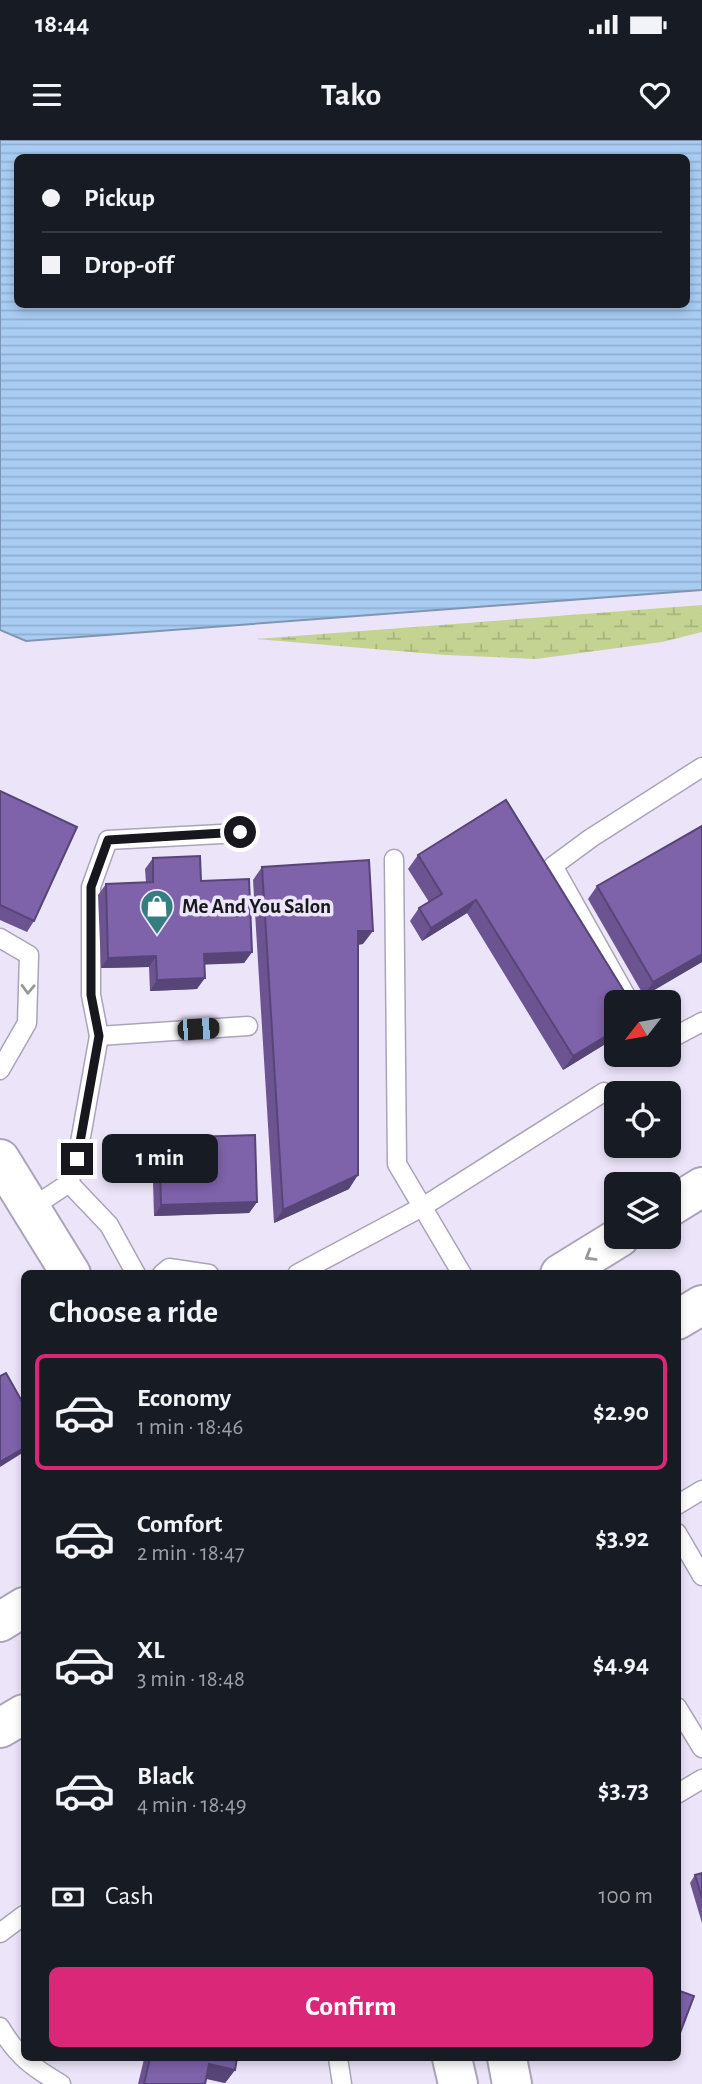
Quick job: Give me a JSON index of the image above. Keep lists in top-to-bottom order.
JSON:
{
  "places": {
    "shop": ["Me And You Salon"]
  },
  "north": "bottom left",
  "page": {
    "status": "18:44",
    "header": "Tako",
    "banner": ["Pickup", "Drop-off"],
    "bubble": "1 min",
    "heading": "Choose a ride",
    "list": [
      {
        "name": "Economy",
        "note": "1 min · 18:46",
        "value": "$2.90"
      },
      {
        "name": "Comfort",
        "note": "2 min · 18:47",
        "value": "$3.92"
      },
      {
        "name": "XL",
        "note": "3 min · 18:48",
        "value": "$4.94"
      },
      {
        "name": "Black",
        "note": "4 min · 18:49",
        "value": "$3.73"
      }
    ],
    "pay": ["Cash", "100 m"],
    "buttons": "Confirm"
  }
}
